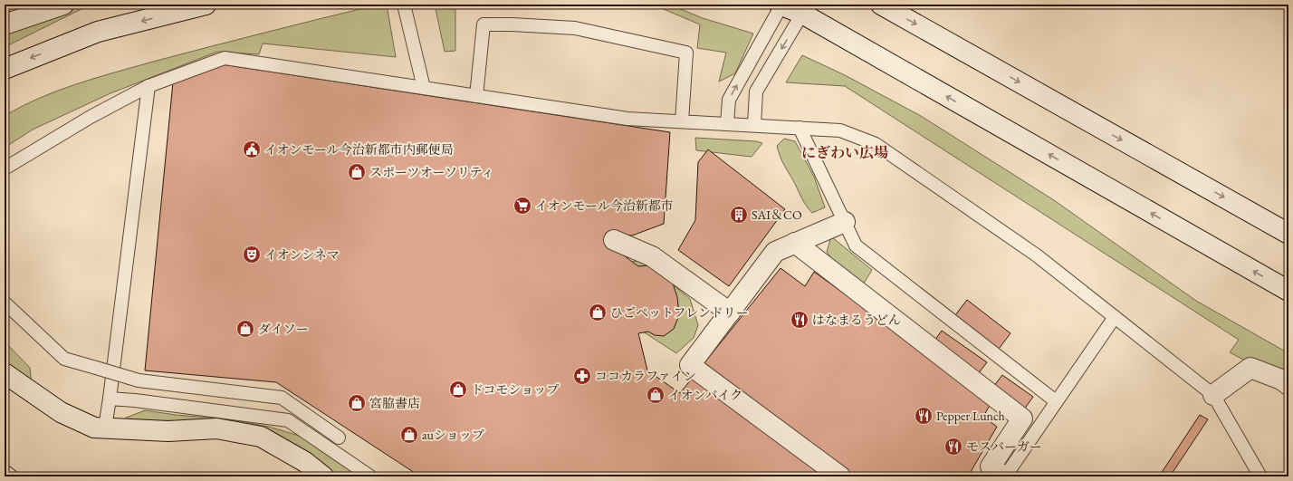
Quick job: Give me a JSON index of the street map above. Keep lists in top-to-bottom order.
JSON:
{
  "districts": ["にぎわい広場"],
  "places": {
    "public building": ["イオンモール今治新都市内郵便局"],
    "shop": [
      "スポーツオーソリティ",
      "ひごペットフレンドリー",
      "ダイソー",
      "ドコモショップ",
      "イオンバイク",
      "宮脇書店",
      "auショップ"
    ],
    "supermarket": ["イオンモール今治新都市"],
    "building": ["SAI＆CO"],
    "theatre": ["イオンシネマ"],
    "restaurant": ["はなまるうどん", "Pepper Lunch", "モスバーガー"],
    "pharmacy": ["ココカラファイン"]
  }
}
